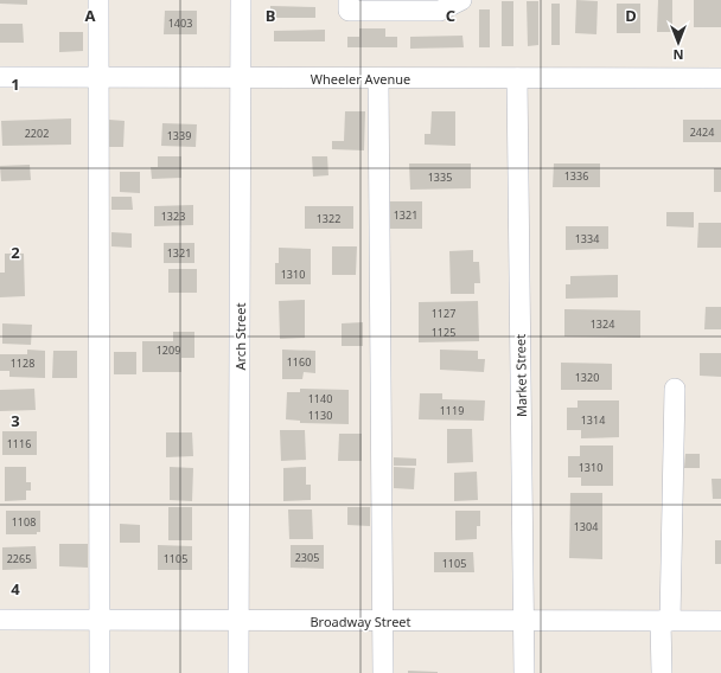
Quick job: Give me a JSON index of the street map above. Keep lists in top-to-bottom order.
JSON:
{
  "streets": {
    "street": [
      "Wheeler Avenue",
      "Arch Street",
      "Market Street",
      "Broadway Street"
    ]
  },
  "crossings": [
    ["Wheeler Avenue", "Arch Street"],
    ["Wheeler Avenue", "Market Street"],
    ["Arch Street", "Broadway Street"],
    ["Market Street", "Broadway Street"]
  ],
  "house_numbers": [
    "1403",
    "2424",
    "2202",
    "1339",
    "1336",
    "1335",
    "1321",
    "1323",
    "1322",
    "1334",
    "1321",
    "1310",
    "1127",
    "1324",
    "1125",
    "1209",
    "1160",
    "1128",
    "1320",
    "1140",
    "1119",
    "1130",
    "1314",
    "1116",
    "1310",
    "1108",
    "1304",
    "2305",
    "2265",
    "1105",
    "1105"
  ],
  "north": "bottom",
  "grid": {
    "columns": [
      "A",
      "B",
      "C",
      "D"
    ],
    "rows": [
      "1",
      "2",
      "3",
      "4"
    ]
  }
}
